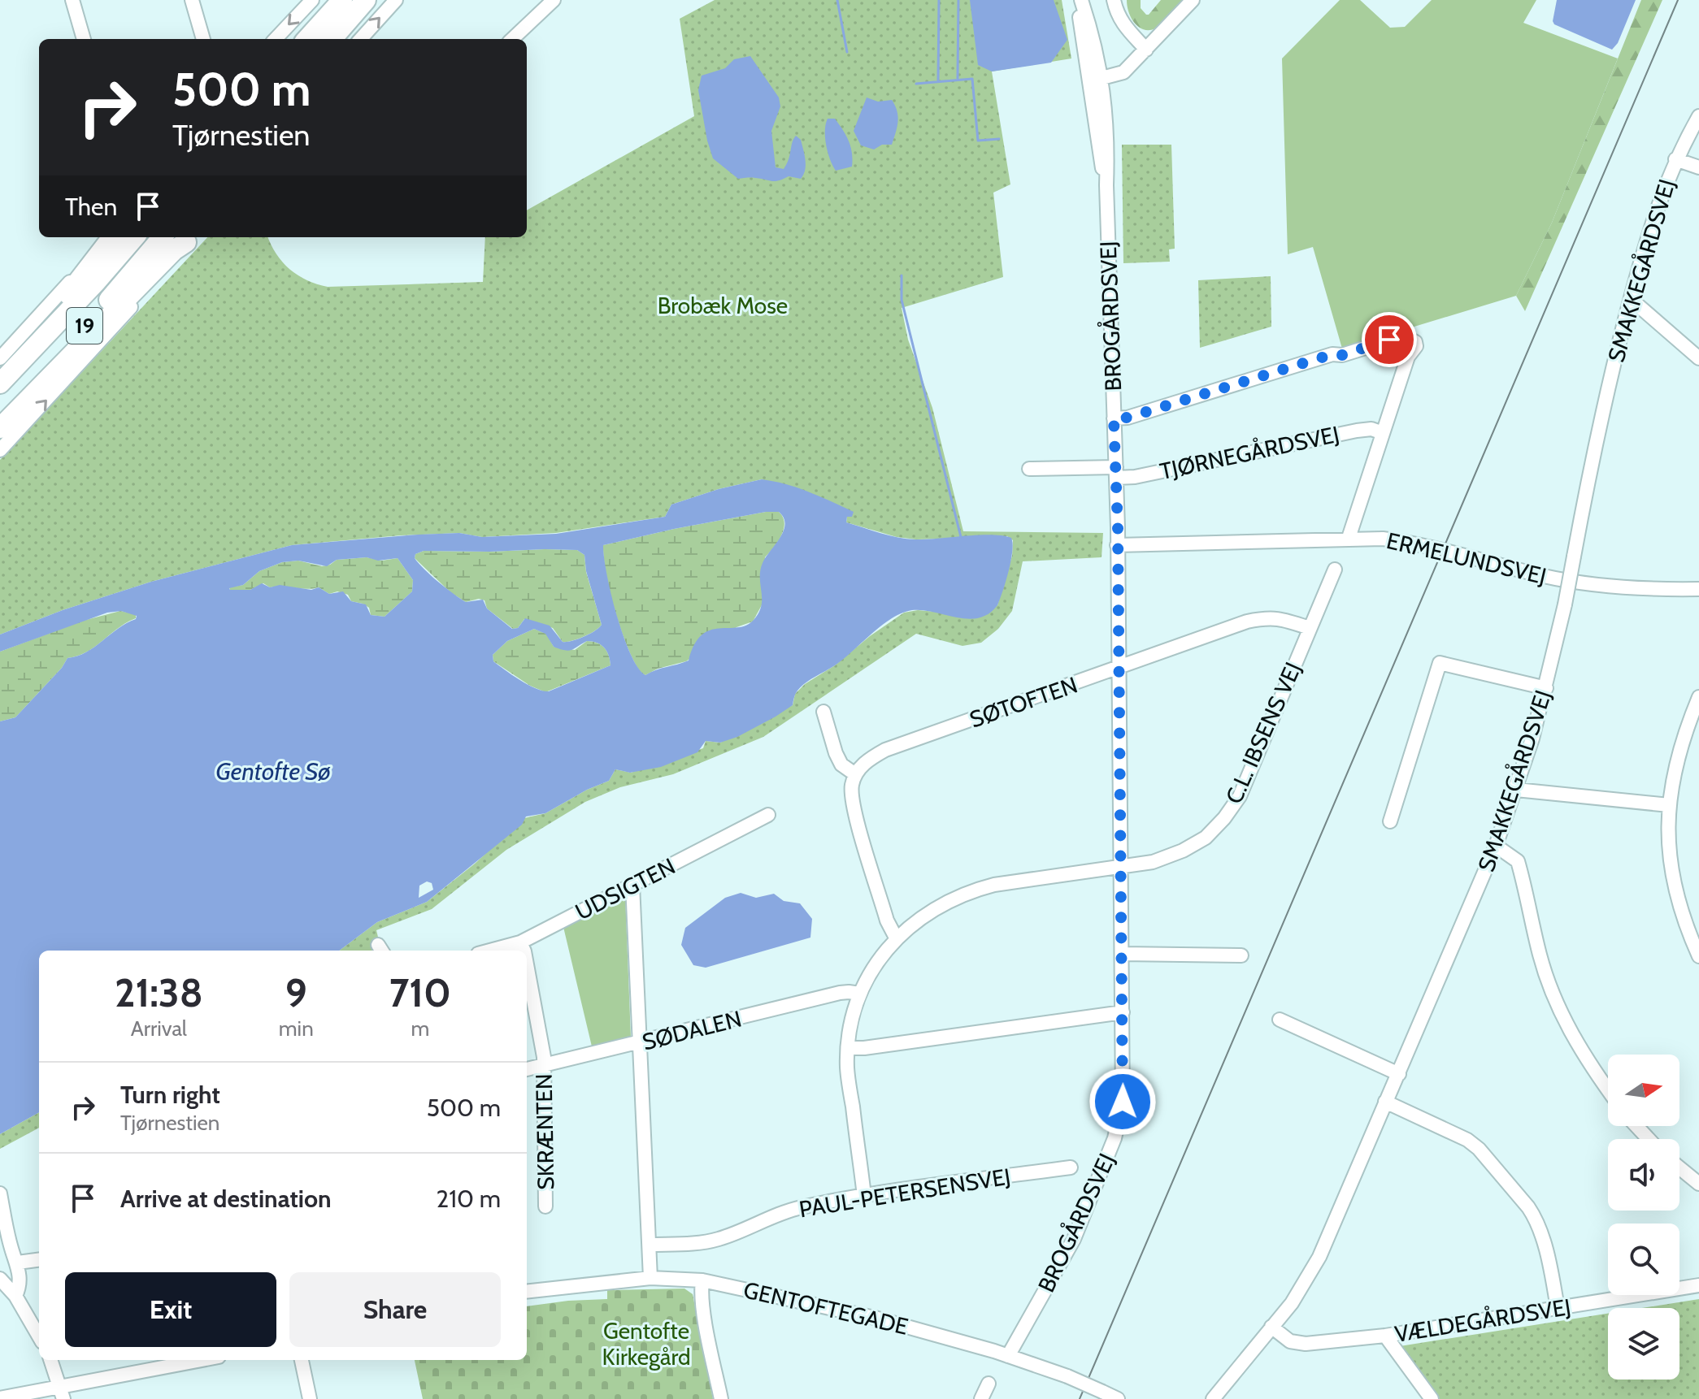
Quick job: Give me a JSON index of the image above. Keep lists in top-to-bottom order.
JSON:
{
  "streets": {
    "highway": ["19"],
    "street": [
      "SMAKKEGÅRDSVEJ",
      "BROGÅRDSVEJ",
      "TJØRNEGÅRDSVEJ",
      "ERMELUNDSVEJ",
      "SØTOFTEN",
      "C.L. IBSENS VEJ",
      "UDSIGTEN",
      "SØDALEN",
      "SKRÆNTEN",
      "PAUL-PETERSENSVEJ",
      "GENTOFTEGADE",
      "VÆLDEGÅRDSVEJ"
    ]
  },
  "crossings": [
    ["SMAKKEGÅRDSVEJ", "VÆLDEGÅRDSVEJ"],
    ["BROGÅRDSVEJ", "TJØRNEGÅRDSVEJ"],
    ["BROGÅRDSVEJ", "ERMELUNDSVEJ"],
    ["BROGÅRDSVEJ", "SØTOFTEN"],
    ["BROGÅRDSVEJ", "C.L. IBSENS VEJ"],
    ["BROGÅRDSVEJ", "GENTOFTEGADE"],
    ["SØTOFTEN", "C.L. IBSENS VEJ"],
    ["C.L. IBSENS VEJ", "SØDALEN"],
    ["C.L. IBSENS VEJ", "PAUL-PETERSENSVEJ"],
    ["UDSIGTEN", "SKRÆNTEN"],
    ["SØDALEN", "SKRÆNTEN"]
  ],
  "water": ["Gentofte Sø"],
  "parks": ["Brobæk Mose", "Gentofte Kirkegård"],
  "north": "right",
  "page": {
    "turn": ["500 m", "Tjørnestien"],
    "then": "Then",
    "eta": [
      "21:38",
      "Arrival",
      "9",
      "min",
      "710",
      "m"
    ],
    "list": [
      {
        "name": "Turn right",
        "note": "Tjørnestien",
        "value": "500 m"
      },
      {
        "name": "Arrive at destination",
        "value": "210 m"
      }
    ],
    "buttons": ["Exit", "Share"]
  }
}
